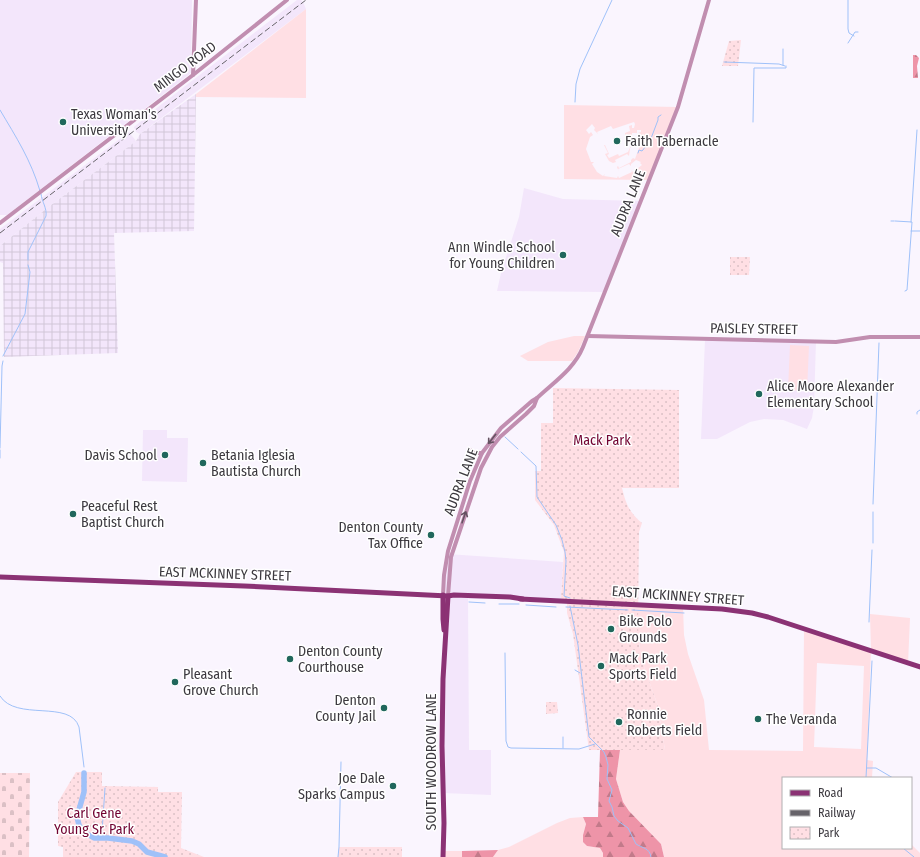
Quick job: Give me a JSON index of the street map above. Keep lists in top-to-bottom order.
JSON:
{
  "streets": {
    "main road": ["EAST MCKINNEY STREET", "SOUTH WOODROW LANE"],
    "street": ["MINGO ROAD", "AUDRA LANE", "PAISLEY STREET"]
  },
  "crossings": [
    ["AUDRA LANE", "PAISLEY STREET"],
    ["AUDRA LANE", "EAST MCKINNEY STREET"],
    ["AUDRA LANE", "SOUTH WOODROW LANE"],
    ["EAST MCKINNEY STREET", "SOUTH WOODROW LANE"]
  ],
  "parks": ["Mack Park", "Carl Gene Young Sr. Park"],
  "places": [
    "Texas Woman's University",
    "Faith Tabernacle",
    "Ann Windle School for Young Children",
    "Alice Moore Alexander Elementary School",
    "Davis School",
    "Betania Iglesia Bautista Church",
    "Peaceful Rest Baptist Church",
    "Denton County Tax Office",
    "Bike Polo Grounds",
    "Denton County Courthouse",
    "Mack Park Sports Field",
    "Pleasant Grove Church",
    "Denton County Jail",
    "The Veranda",
    "Ronnie Roberts Field",
    "Joe Dale Sparks Campus"
  ],
  "legend": ["Road", "Railway", "Park"]
}
